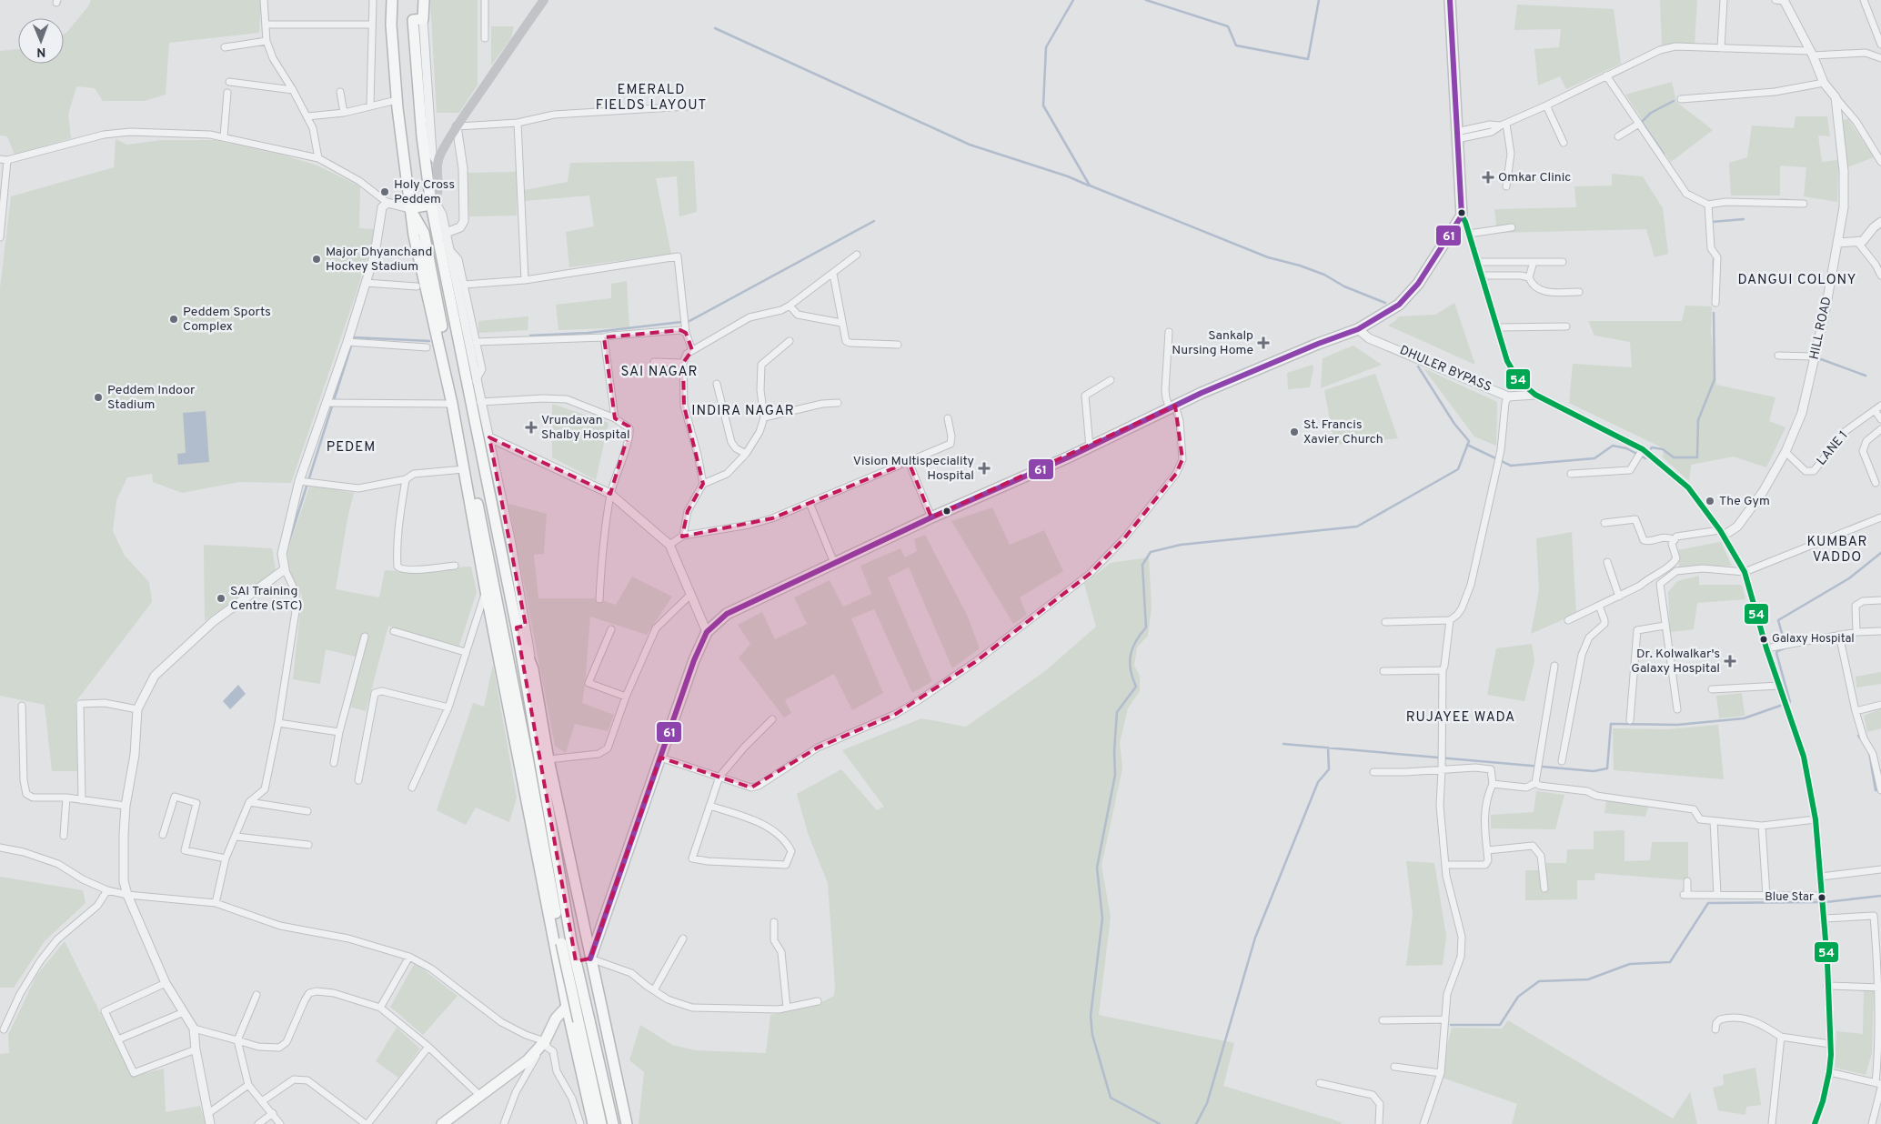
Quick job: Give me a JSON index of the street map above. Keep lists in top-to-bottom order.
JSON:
{
  "streets": {
    "street": ["HILL ROAD", "DHULER BYPASS", "LANE 1"]
  },
  "crossings": [
    ["HILL ROAD", "LANE 1"]
  ],
  "districts": [
    "EMERALD FIELDS LAYOUT",
    "DANGUI COLONY",
    "SAI NAGAR",
    "INDIRA NAGAR",
    "PEDEM",
    "KUMBAR VADDO",
    "RUJAYEE WADA"
  ],
  "places": {
    "health": [
      "Omkar Clinic",
      "Sankalp Nursing Home",
      "Vrundavan Shalby Hospital",
      "Vision Multispeciality Hospital",
      "Dr. Kolwalkar's Galaxy Hospital"
    ],
    "other": [
      "Holy Cross Peddem",
      "Major Dhyanchand Hockey Stadium",
      "Peddem Sports Complex",
      "Peddem Indoor Stadium",
      "St. Francis Xavier Church",
      "The Gym",
      "SAI Training Centre (STC)",
      "Galaxy Hospital",
      "Blue Star"
    ]
  },
  "lines": ["transit line 61", "transit line 54"],
  "north": "bottom"
}
